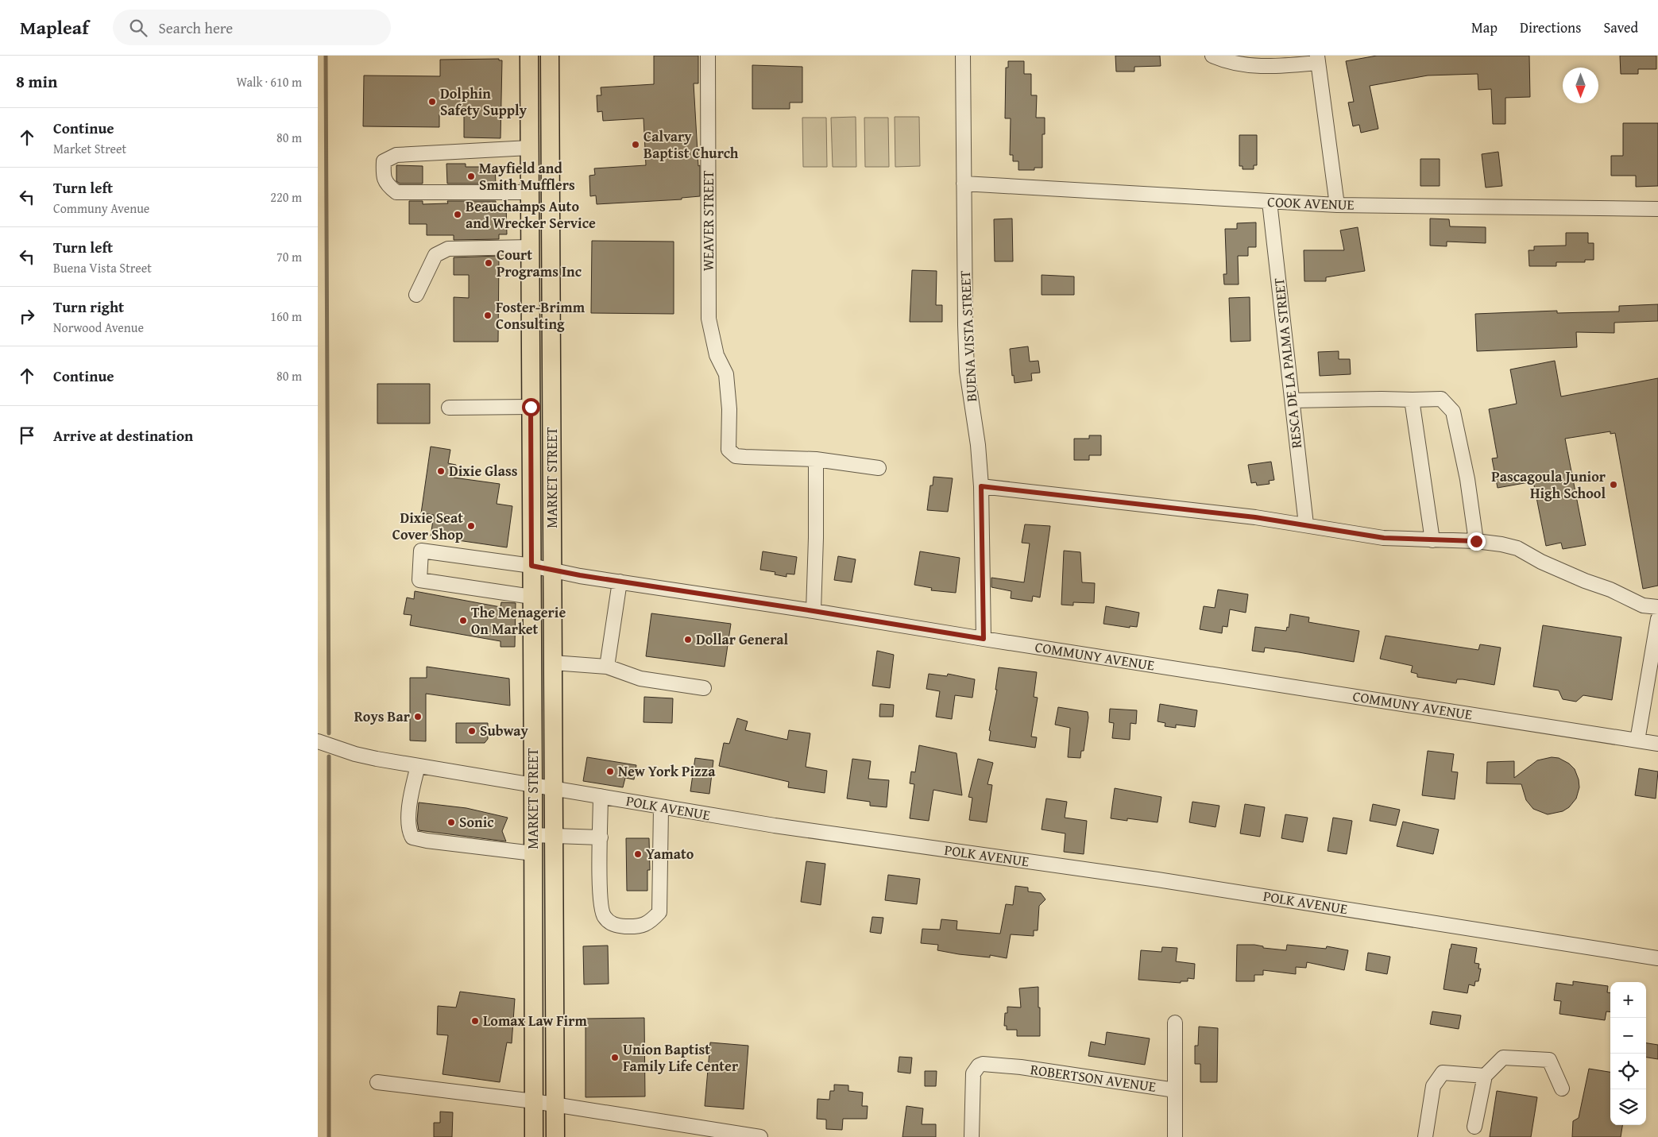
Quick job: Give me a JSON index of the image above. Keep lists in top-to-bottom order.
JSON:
{
  "streets": {
    "main road": ["MARKET STREET"],
    "street": [
      "COOK AVENUE",
      "WEAVER STREET",
      "BUENA VISTA STREET",
      "RESCA DE LA PALMA STREET",
      "COMMUNY AVENUE",
      "POLK AVENUE",
      "ROBERTSON AVENUE"
    ]
  },
  "crossings": [
    ["COOK AVENUE", "BUENA VISTA STREET"],
    ["COOK AVENUE", "RESCA DE LA PALMA STREET"],
    ["BUENA VISTA STREET", "COMMUNY AVENUE"],
    ["MARKET STREET", "COMMUNY AVENUE"],
    ["MARKET STREET", "POLK AVENUE"]
  ],
  "places": [
    "Dolphin Safety Supply",
    "Calvary Baptist Church",
    "Mayfield and Smith Mufflers",
    "Beauchamps Auto and Wrecker Service",
    "Court Programs Inc",
    "Foster-Brimm Consulting",
    "Dixie Glass",
    "Pascagoula Junior High School",
    "Dixie Seat Cover Shop",
    "The Menagerie On Market",
    "Dollar General",
    "Roys Bar",
    "Subway",
    "New York Pizza",
    "Sonic",
    "Yamato",
    "Lomax Law Firm",
    "Union Baptist Family Life Center"
  ],
  "north": "bottom",
  "page": {
    "header": "Mapleaf",
    "search": "Search here",
    "nav": ["Map", "Directions", "Saved"],
    "heading": ["8 min", "Walk · 610 m"],
    "list": [
      ["Continue", "Market Street", "80 m"],
      ["Turn left", "Communy Avenue", "220 m"],
      ["Turn left", "Buena Vista Street", "70 m"],
      ["Turn right", "Norwood Avenue", "160 m"],
      ["Continue", "80 m"],
      "Arrive at destination"
    ],
    "map_buttons": ["+", "−"]
  }
}
